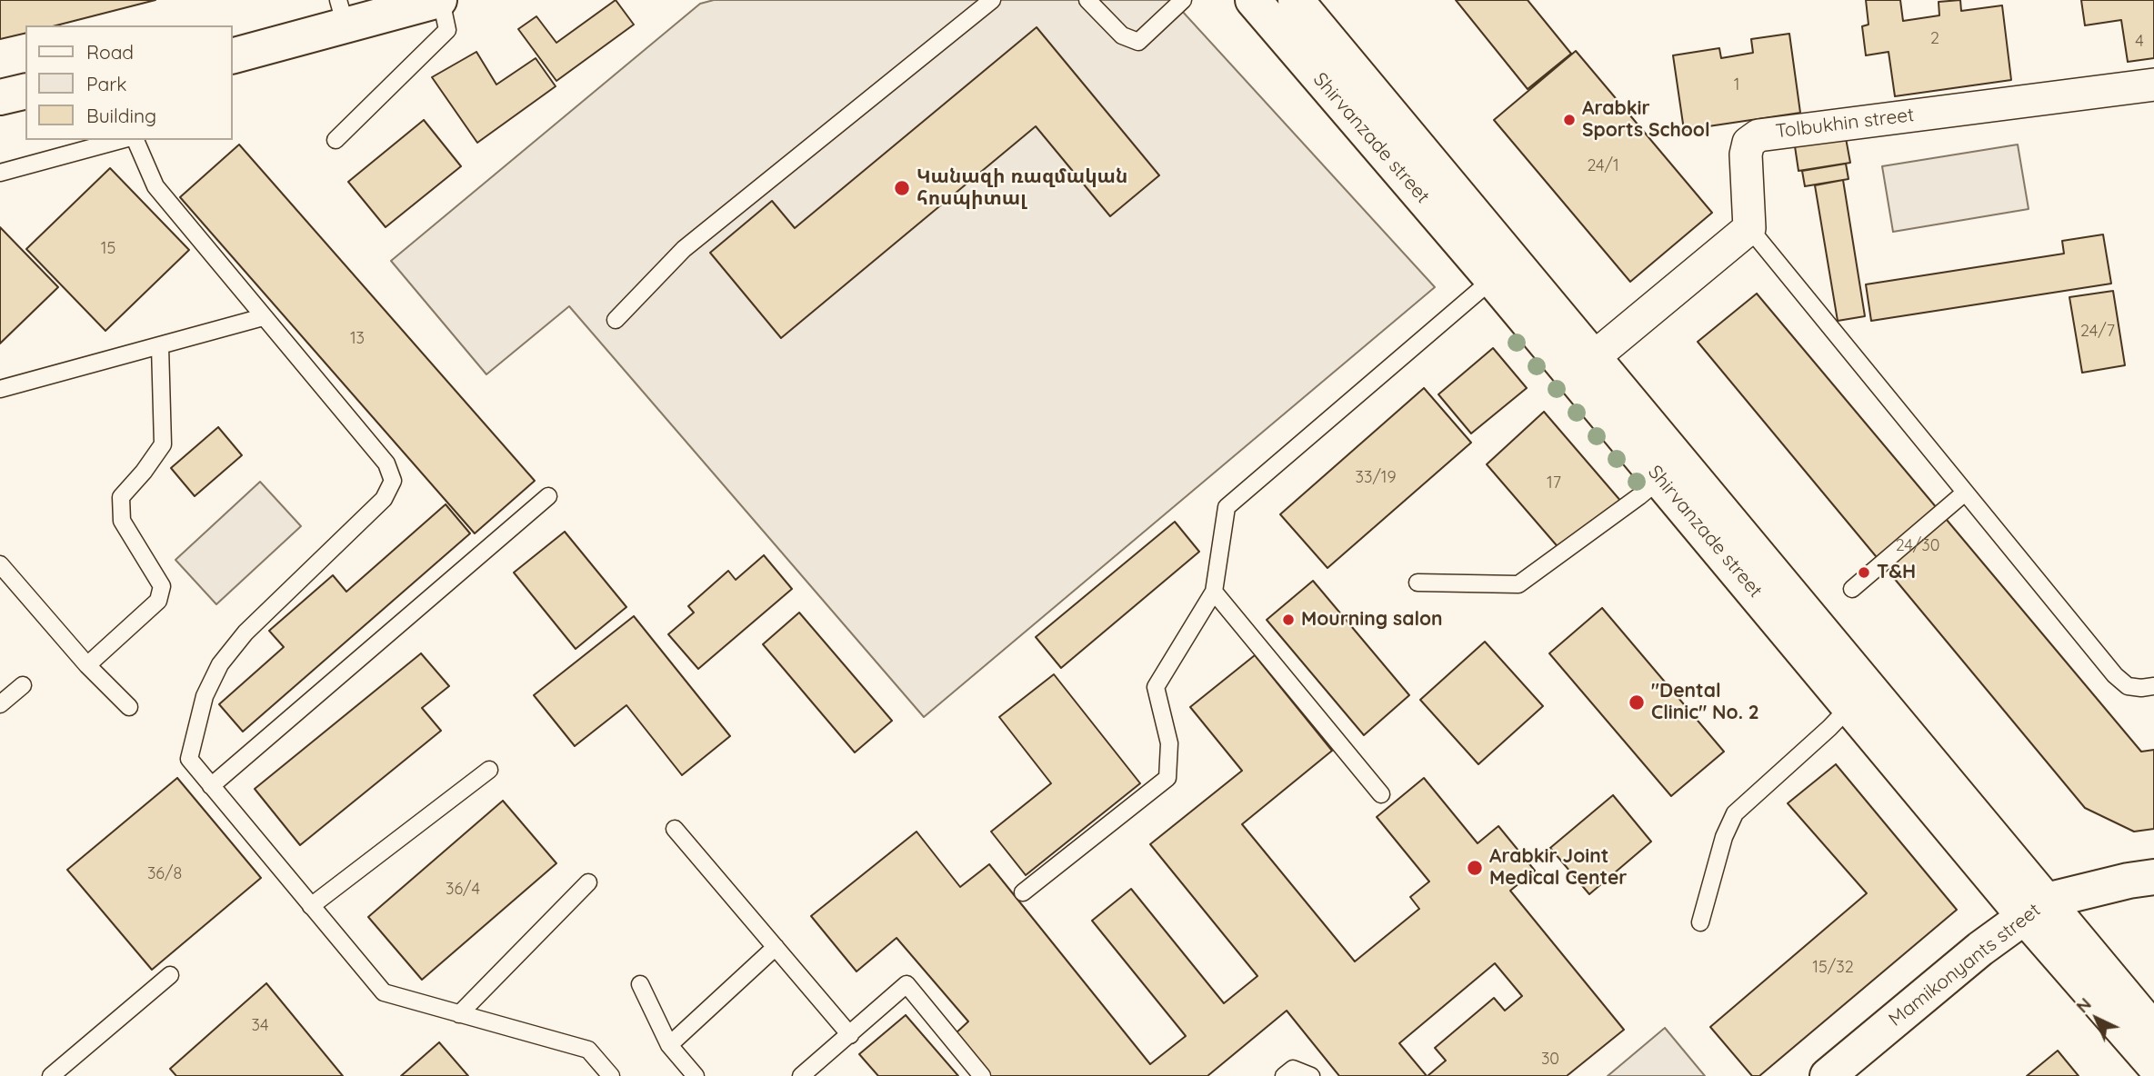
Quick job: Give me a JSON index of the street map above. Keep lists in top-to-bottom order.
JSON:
{
  "streets": {
    "street": ["Tolbukhin street", "Shirvanzade street", "Mamikonyants street"]
  },
  "crossings": [
    ["Shirvanzade street", "Mamikonyants street"]
  ],
  "places": [
    "Arabkir Sports School",
    "Կանազի ռազմական հոսպիտալ",
    "T&H",
    "Mourning salon",
    "\"Dental Clinic\" No. 2",
    "Arabkir Joint Medical Center"
  ],
  "house_numbers": [
    "2",
    "4",
    "1",
    "24/1",
    "15",
    "24/7",
    "13",
    "33/19",
    "17",
    "24/30",
    "36/8",
    "36/4",
    "15/32",
    "34",
    "30"
  ],
  "legend": ["Road", "Park", "Building"],
  "north": "top left"
}
